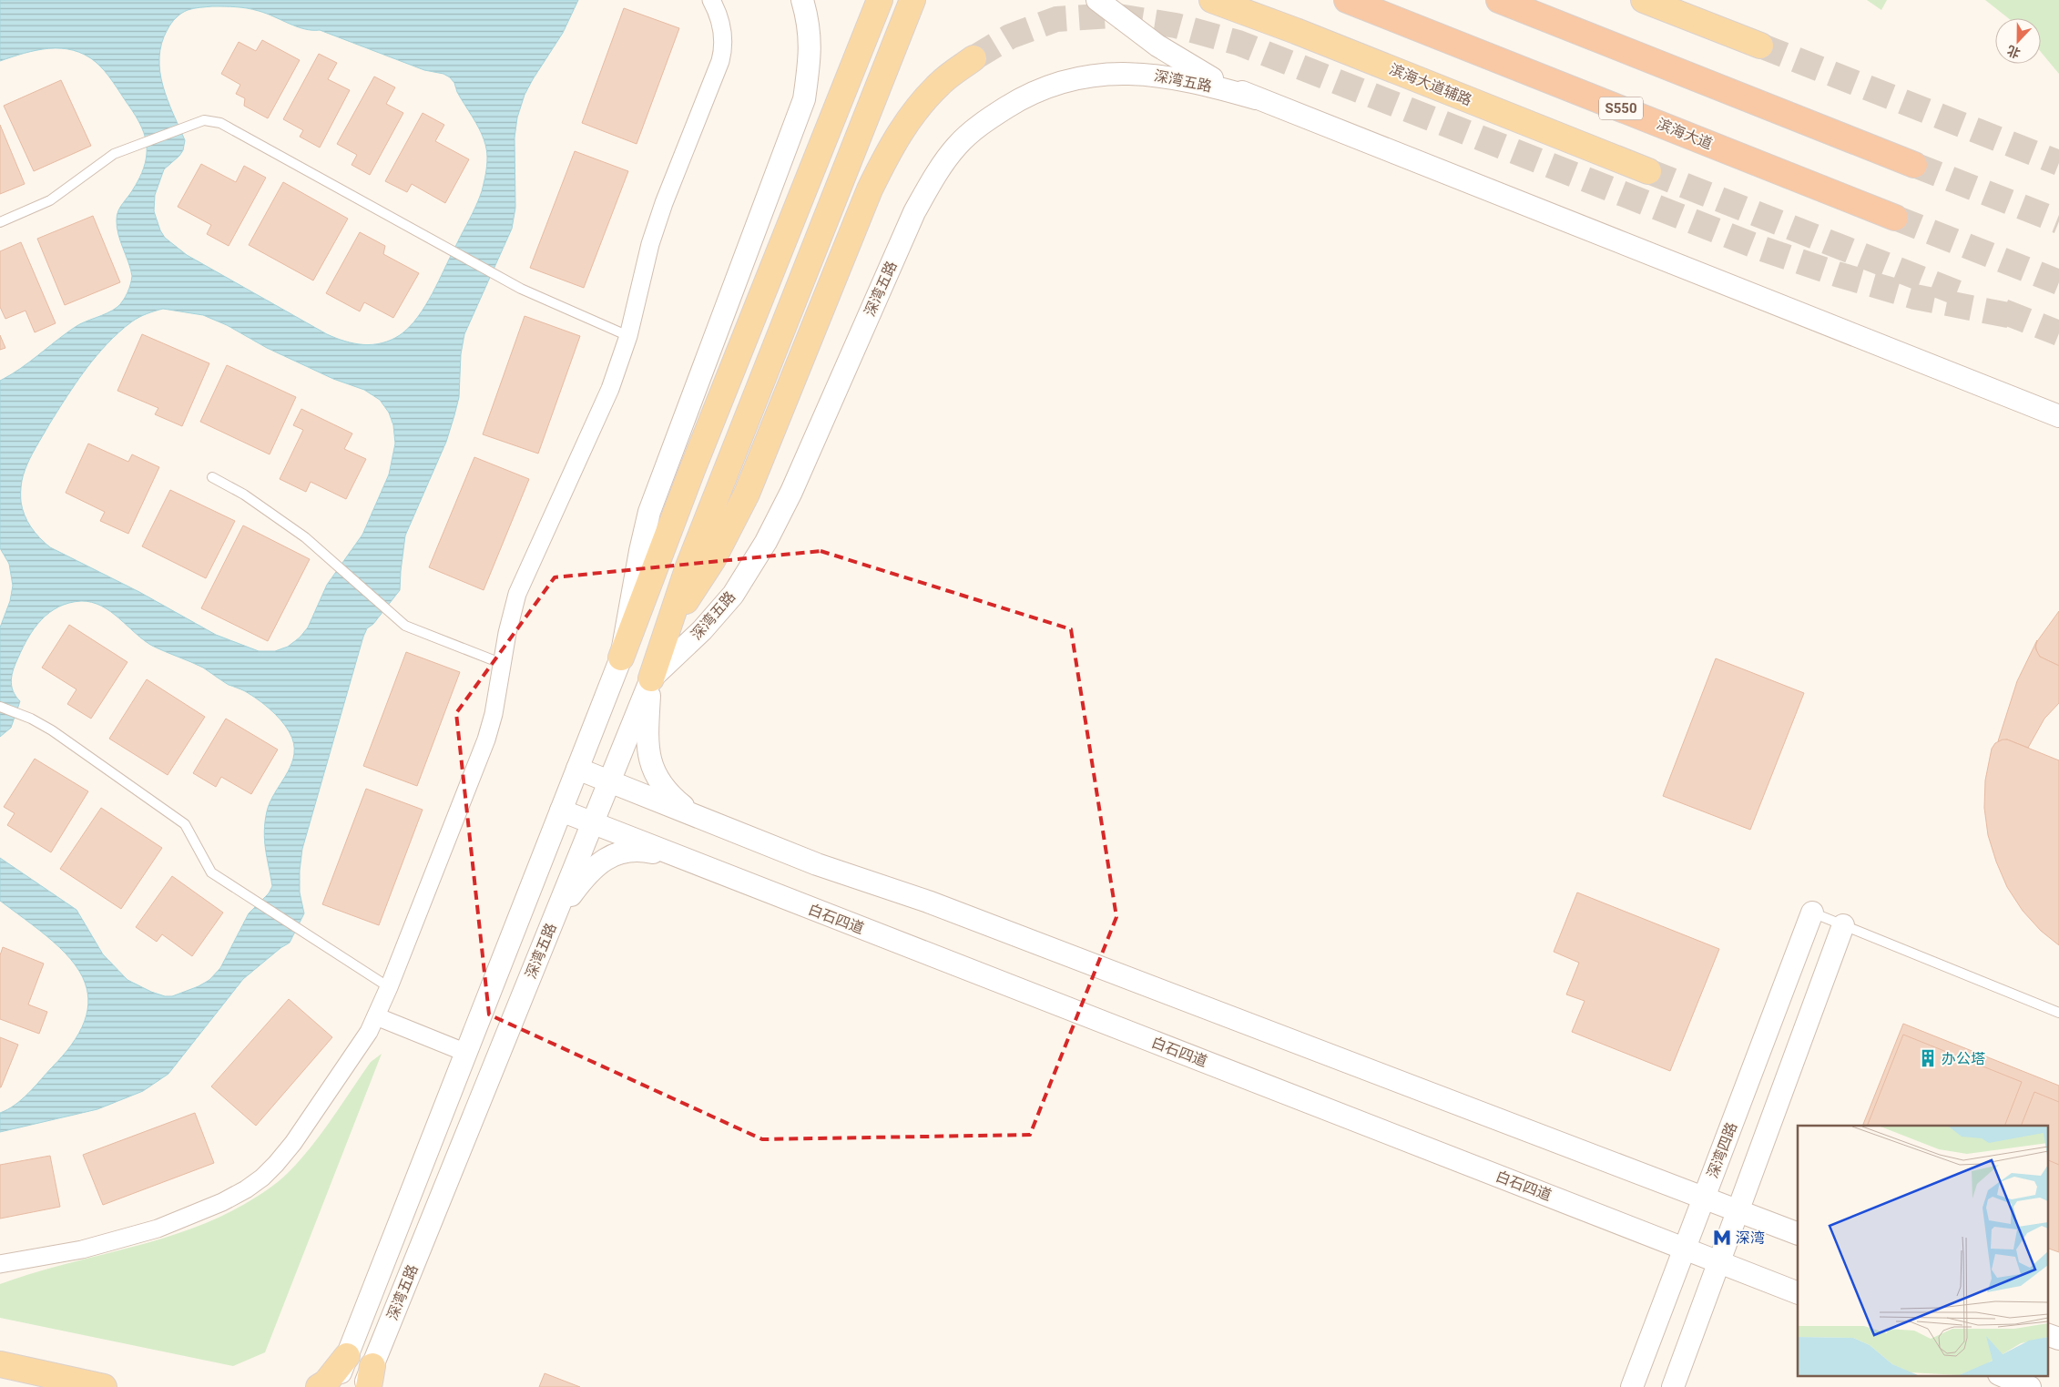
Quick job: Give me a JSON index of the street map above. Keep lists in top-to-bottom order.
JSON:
{
  "streets": {
    "highway": ["S550", "滨海大道"],
    "main road": ["滨海大道辅路"],
    "street": ["深湾五路", "白石四道", "深湾四路"]
  },
  "crossings": [
    ["深湾五路", "白石四道"],
    ["白石四道", "深湾四路"]
  ],
  "places": {
    "building": ["办公塔"],
    "metro station": ["深湾"]
  },
  "north": "bottom"
}
